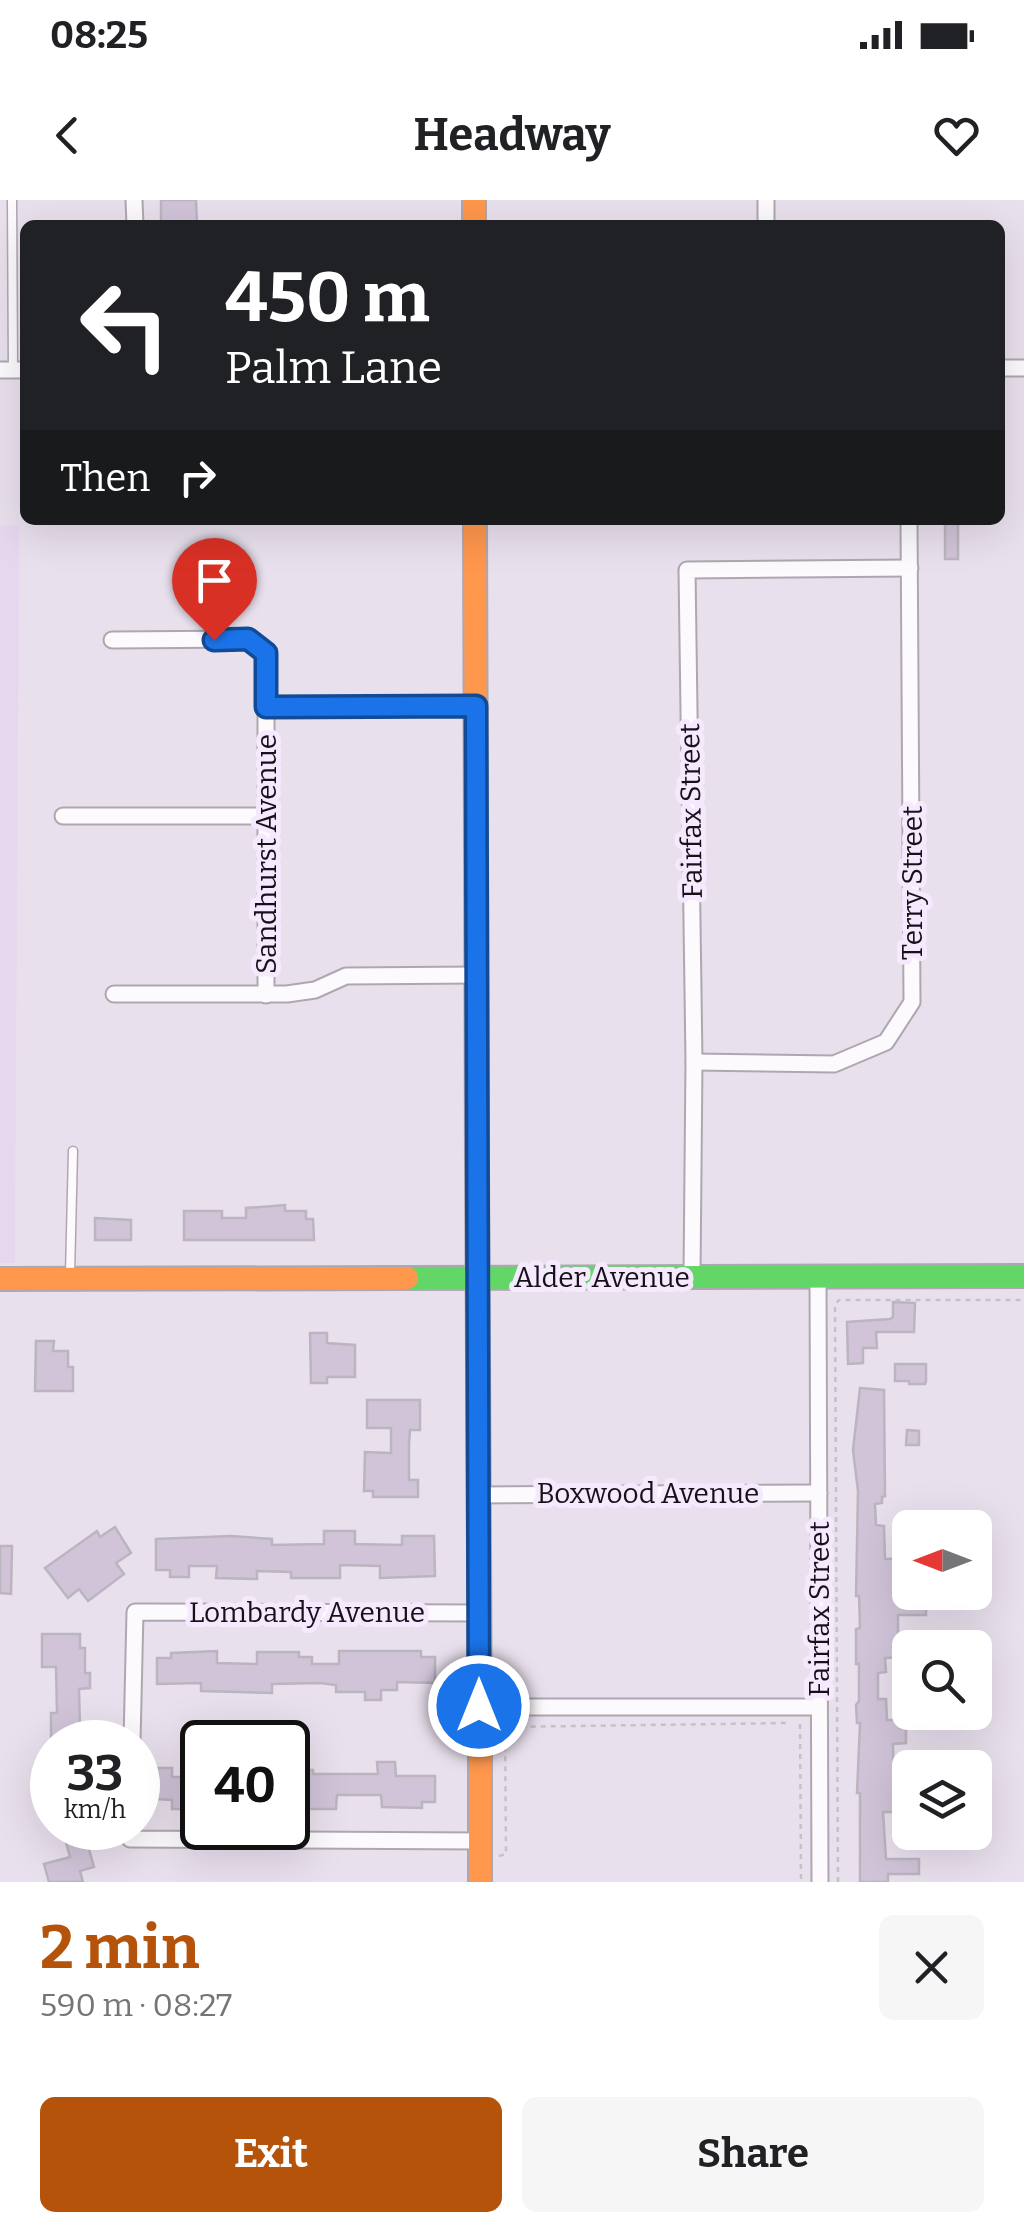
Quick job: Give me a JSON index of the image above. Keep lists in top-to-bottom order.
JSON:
{
  "streets": {
    "street": [
      "Fairfax Street",
      "Sandhurst Avenue",
      "Terry Street",
      "Alder Avenue",
      "Boxwood Avenue",
      "Lombardy Avenue"
    ]
  },
  "crossings": [
    ["Fairfax Street", "Terry Street"],
    ["Fairfax Street", "Alder Avenue"],
    ["Fairfax Street", "Boxwood Avenue"]
  ],
  "north": "left",
  "page": {
    "status": "08:25",
    "header": "Headway",
    "turn": ["450 m", "Palm Lane"],
    "then": "Then",
    "speed": "33 km/h",
    "limit": "40",
    "heading": ["2 min", "590 m · 08:27"],
    "buttons": ["Exit", "Share"]
  }
}
